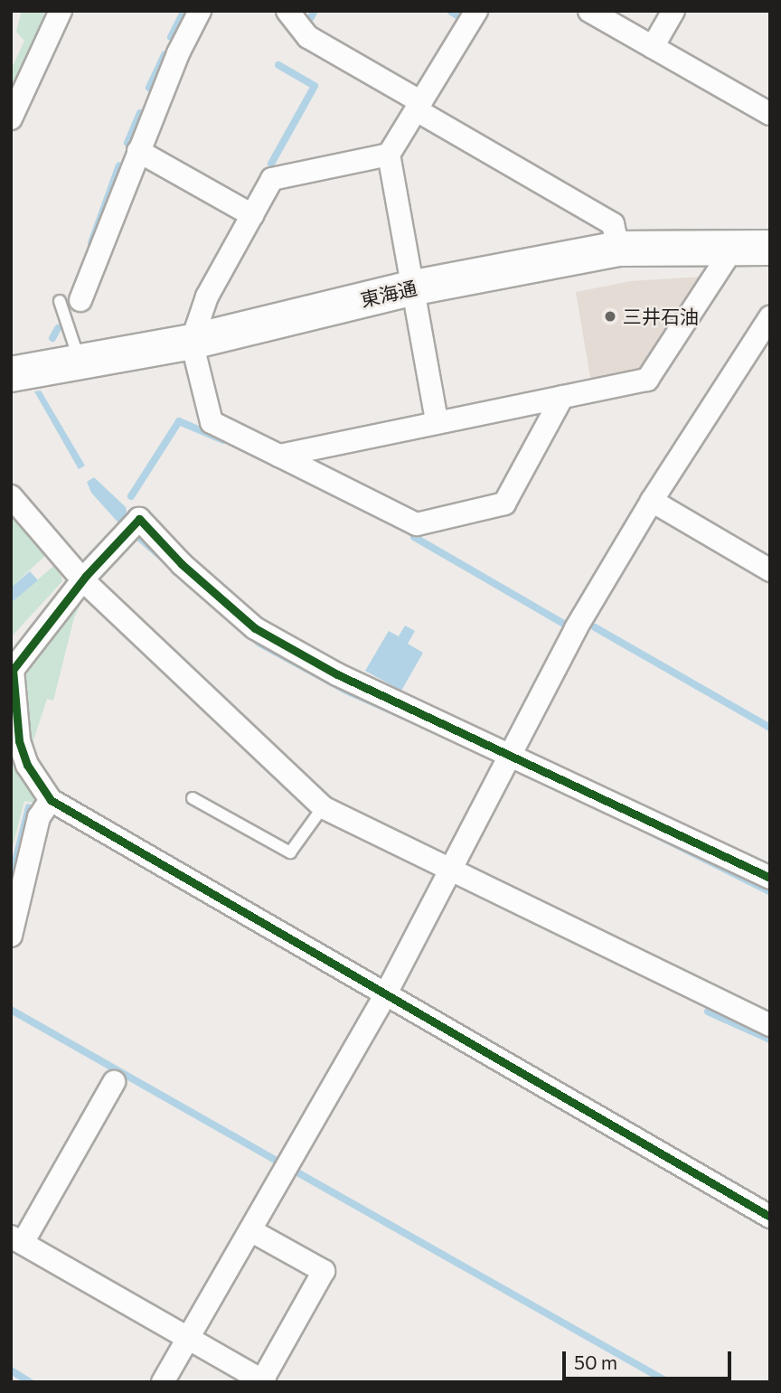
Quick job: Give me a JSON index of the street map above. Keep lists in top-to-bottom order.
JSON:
{
  "streets": {
    "main road": ["東海通"]
  },
  "places": ["三井石油"],
  "scale_bar": "50 m"
}
